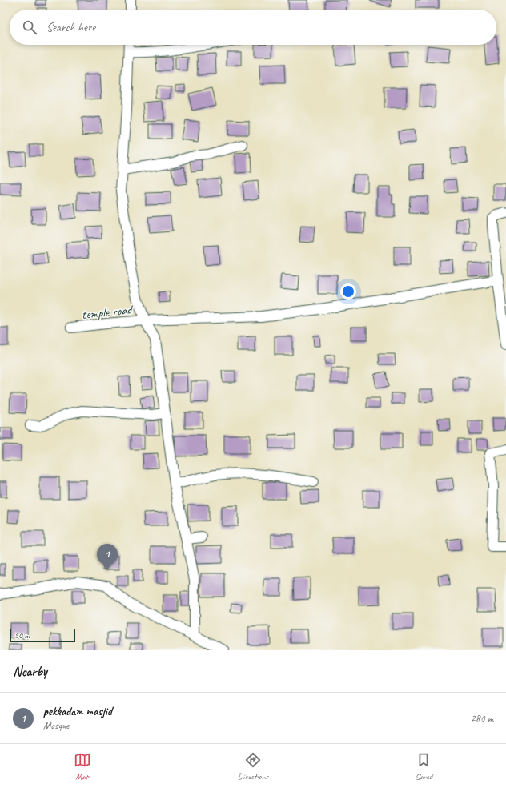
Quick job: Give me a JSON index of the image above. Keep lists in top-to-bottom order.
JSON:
{
  "streets": {
    "street": ["temple road"]
  },
  "scale_bar": "50 m",
  "page": {
    "search": "Search here",
    "pins": "1",
    "scale": "50 m",
    "heading": "Nearby",
    "list": [
      {
        "mark": "1",
        "name": "pekkadam masjid",
        "note": "Mosque",
        "value": "280 m"
      }
    ],
    "nav": ["Map", "Directions", "Saved"]
  }
}
